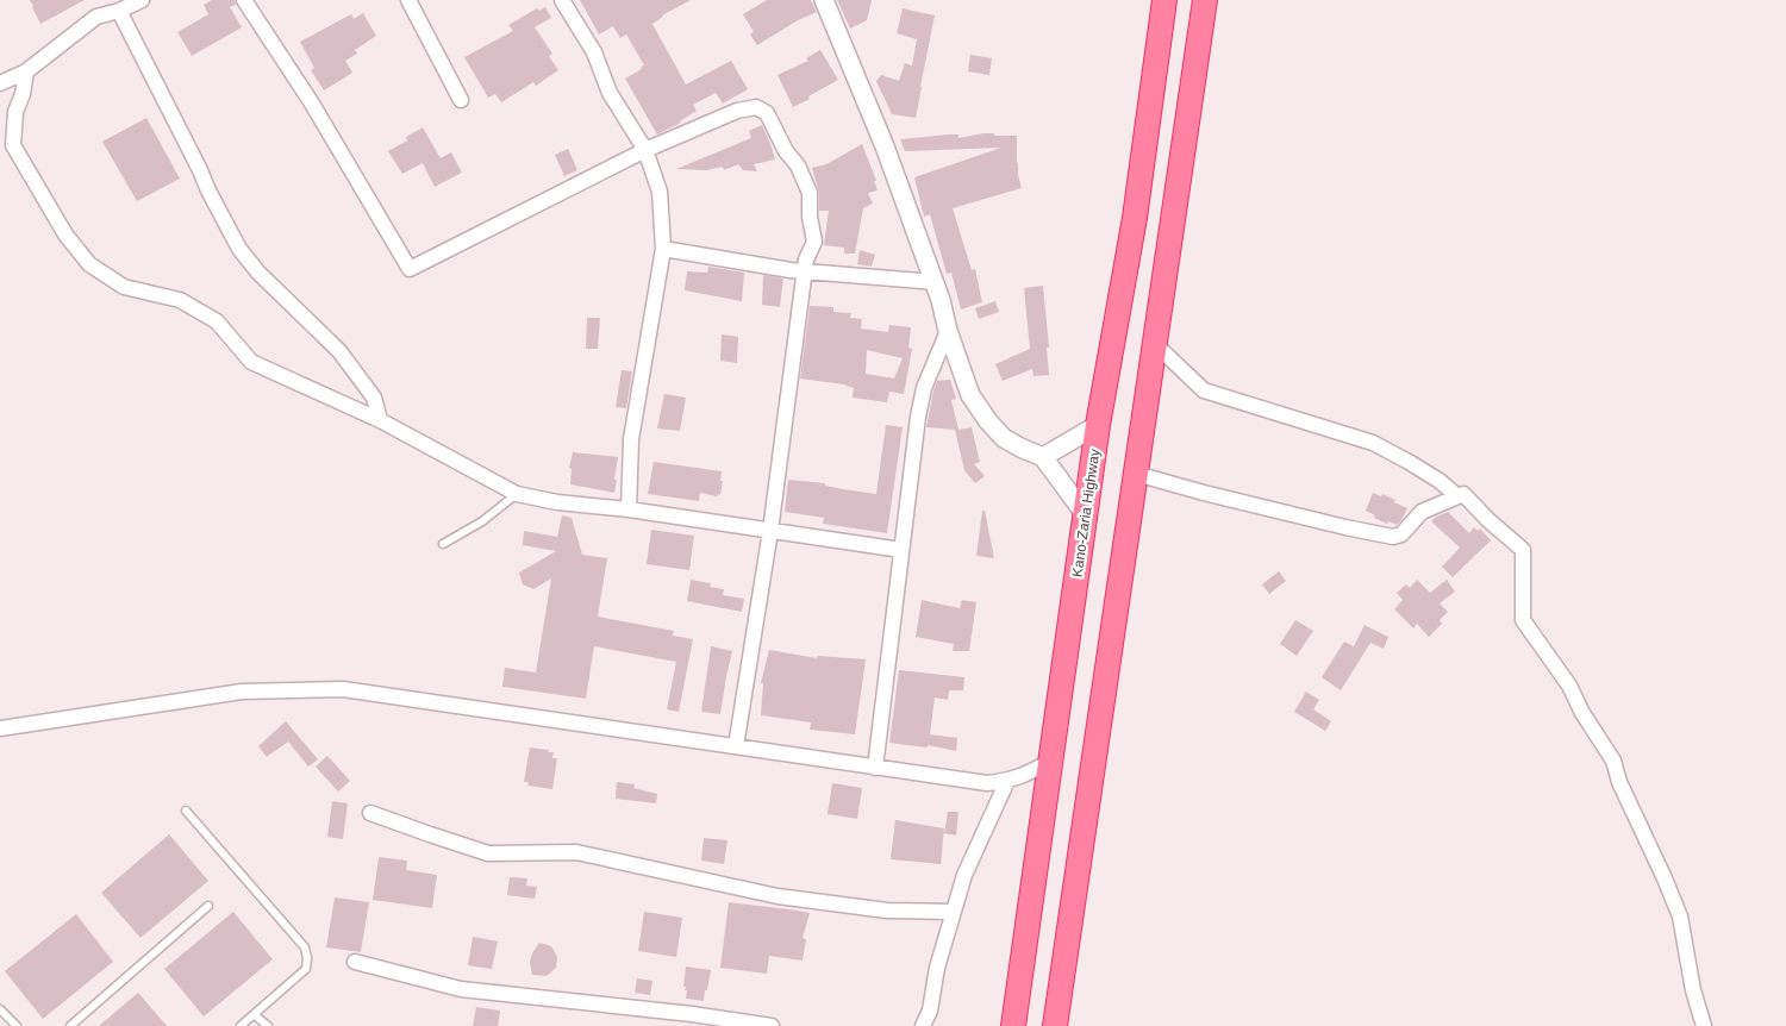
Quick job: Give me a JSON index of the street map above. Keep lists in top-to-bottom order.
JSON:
{
  "streets": {
    "highway": ["Kano-Zaria Highway"]
  }
}
